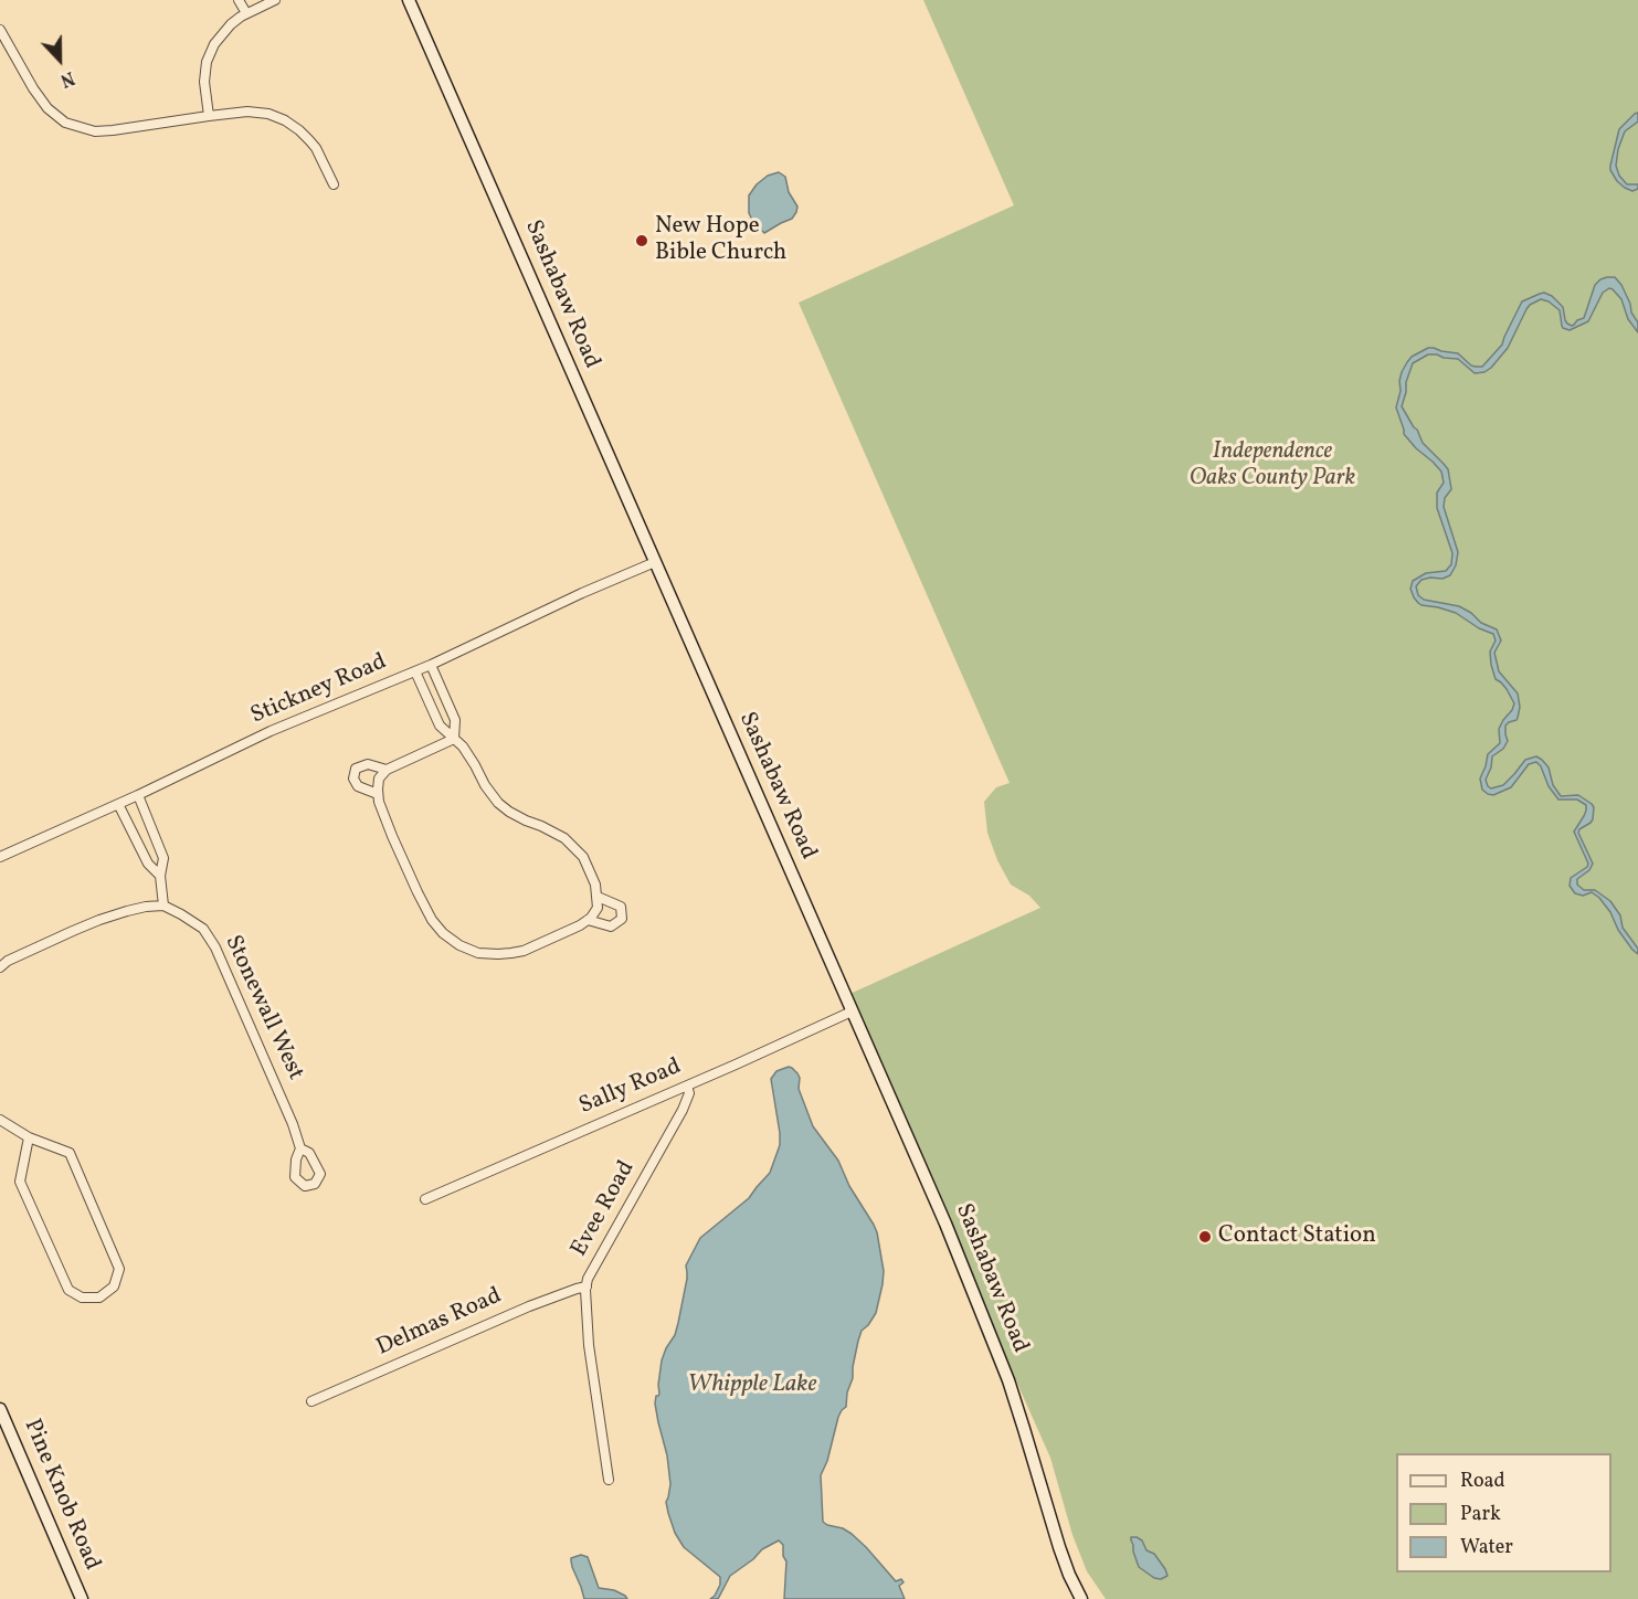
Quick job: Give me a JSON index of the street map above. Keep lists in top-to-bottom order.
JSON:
{
  "streets": {
    "main road": ["Sashabaw Road", "Pine Knob Road"],
    "street": [
      "Stickney Road",
      "Stonewall West",
      "Sally Road",
      "Evee Road",
      "Delmas Road"
    ]
  },
  "crossings": [
    ["Sashabaw Road", "Stickney Road"],
    ["Sashabaw Road", "Sally Road"],
    ["Sally Road", "Evee Road"],
    ["Evee Road", "Delmas Road"]
  ],
  "water": ["Whipple Lake"],
  "parks": ["Independence Oaks County Park"],
  "places": ["New Hope Bible Church", "Contact Station"],
  "legend": ["Road", "Park", "Water"],
  "north": "bottom"
}
